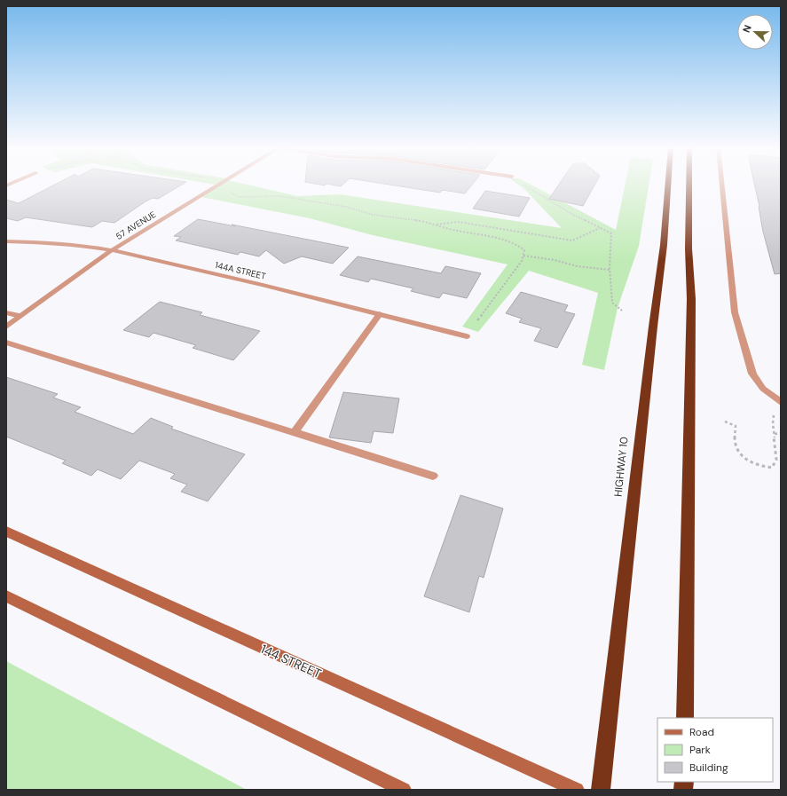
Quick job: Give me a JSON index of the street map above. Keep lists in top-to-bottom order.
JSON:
{
  "streets": {
    "highway": ["HIGHWAY 10"],
    "main road": ["144 STREET"],
    "street": ["57 AVENUE", "144A STREET"]
  },
  "crossings": [
    ["57 AVENUE", "144A STREET"]
  ],
  "legend": ["Road", "Park", "Building"],
  "north": "left"
}
